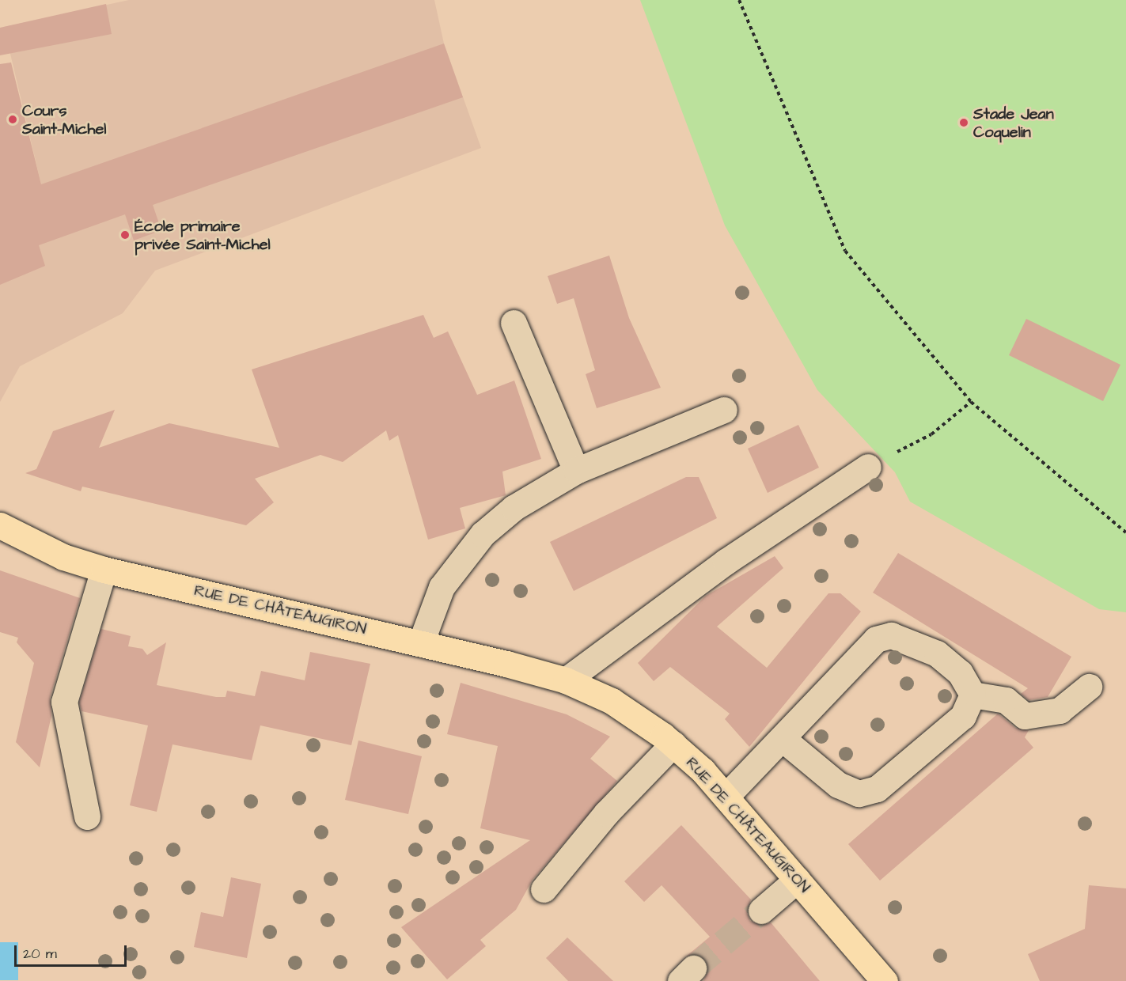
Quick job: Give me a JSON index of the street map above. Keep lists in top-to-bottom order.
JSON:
{
  "streets": {
    "main road": ["RUE DE CHÂTEAUGIRON"]
  },
  "places": ["Cours Saint-Michel", "Stade Jean Coquelin", "École primaire privée Saint-Michel"],
  "scale_bar": "20 m"
}
